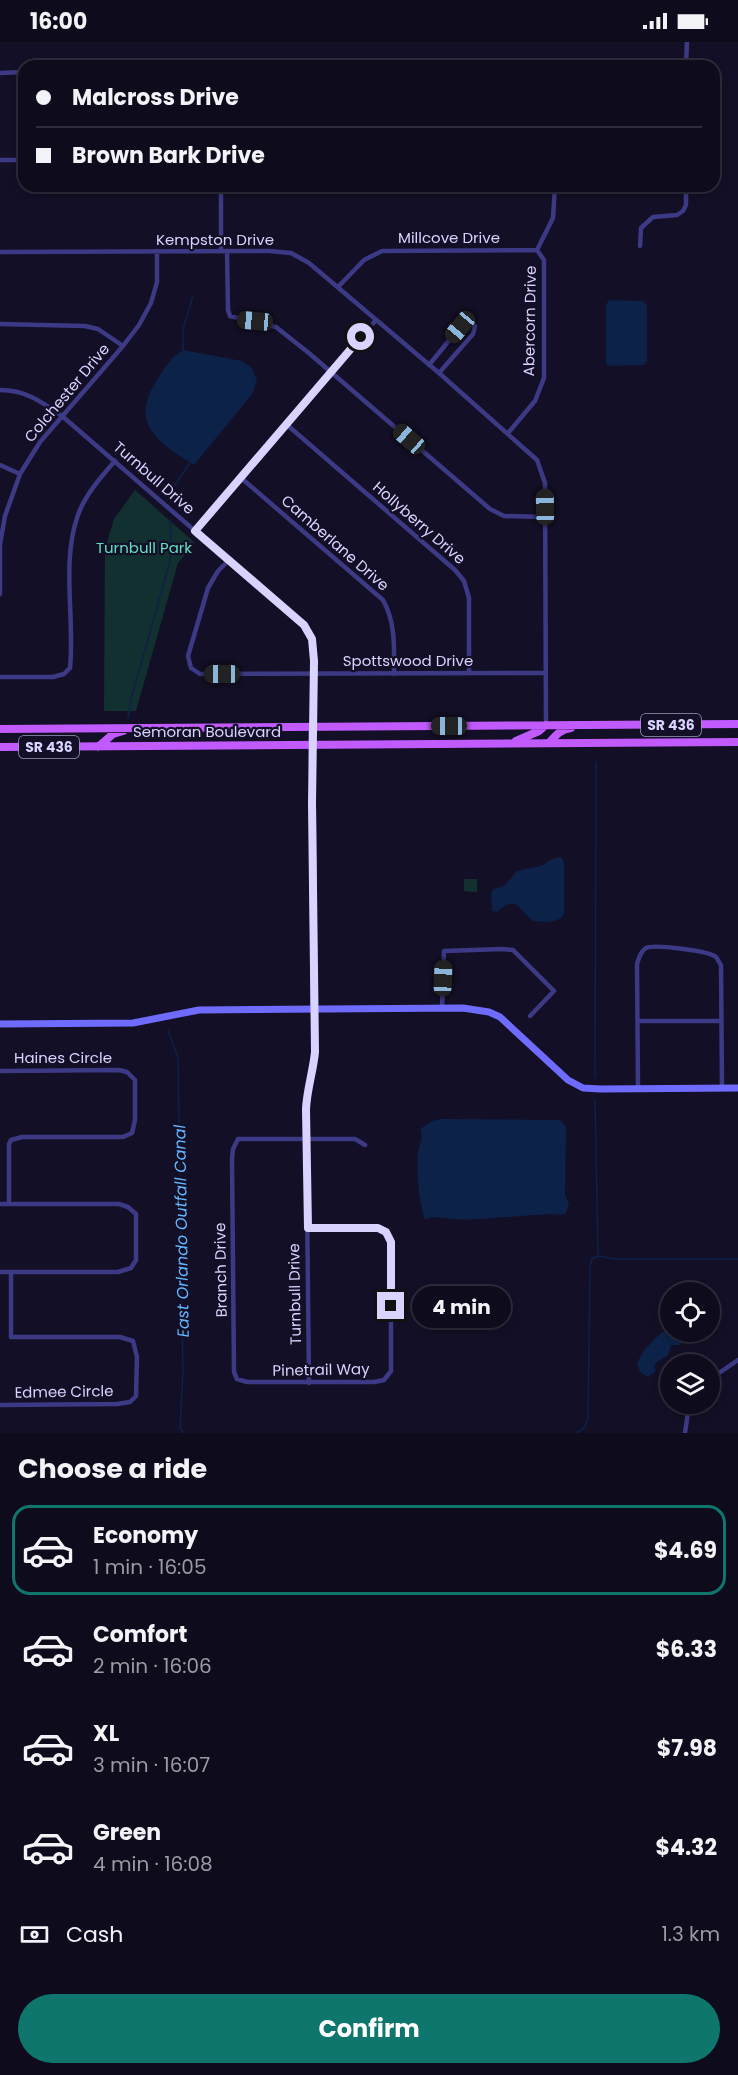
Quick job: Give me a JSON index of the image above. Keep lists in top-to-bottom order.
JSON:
{
  "streets": {
    "main road": ["SR 436", "Semoran Boulevard"],
    "street": [
      "Millcove Drive",
      "Kempston Drive",
      "Abercorn Drive",
      "Colchester Drive",
      "Turnbull Drive",
      "Hollyberry Drive",
      "Camberlane Drive",
      "Spottswood Drive",
      "Haines Circle",
      "Branch Drive",
      "Pinetrail Way",
      "Edmee Circle"
    ]
  },
  "crossings": [
    ["Millcove Drive", "Kempston Drive"],
    ["Millcove Drive", "Abercorn Drive"],
    ["Kempston Drive", "Abercorn Drive"],
    ["Kempston Drive", "Colchester Drive"],
    ["Colchester Drive", "Turnbull Drive"],
    ["Turnbull Drive", "Spottswood Drive"],
    ["Turnbull Drive", "Semoran Boulevard"],
    ["Turnbull Drive", "Branch Drive"],
    ["Turnbull Drive", "Pinetrail Way"],
    ["Hollyberry Drive", "Spottswood Drive"],
    ["Camberlane Drive", "Spottswood Drive"],
    ["Branch Drive", "Pinetrail Way"]
  ],
  "water": ["East Orlando Outfall Canal"],
  "parks": ["Turnbull Park"],
  "page": {
    "status": "16:00",
    "banner": ["Malcross Drive", "Brown Bark Drive"],
    "bubble": "4 min",
    "heading": "Choose a ride",
    "list": [
      {
        "name": "Economy",
        "note": "1 min · 16:05",
        "value": "$4.69"
      },
      {
        "name": "Comfort",
        "note": "2 min · 16:06",
        "value": "$6.33"
      },
      {
        "name": "XL",
        "note": "3 min · 16:07",
        "value": "$7.98"
      },
      {
        "name": "Green",
        "note": "4 min · 16:08",
        "value": "$4.32"
      }
    ],
    "pay": ["Cash", "1.3 km"],
    "buttons": "Confirm"
  }
}
